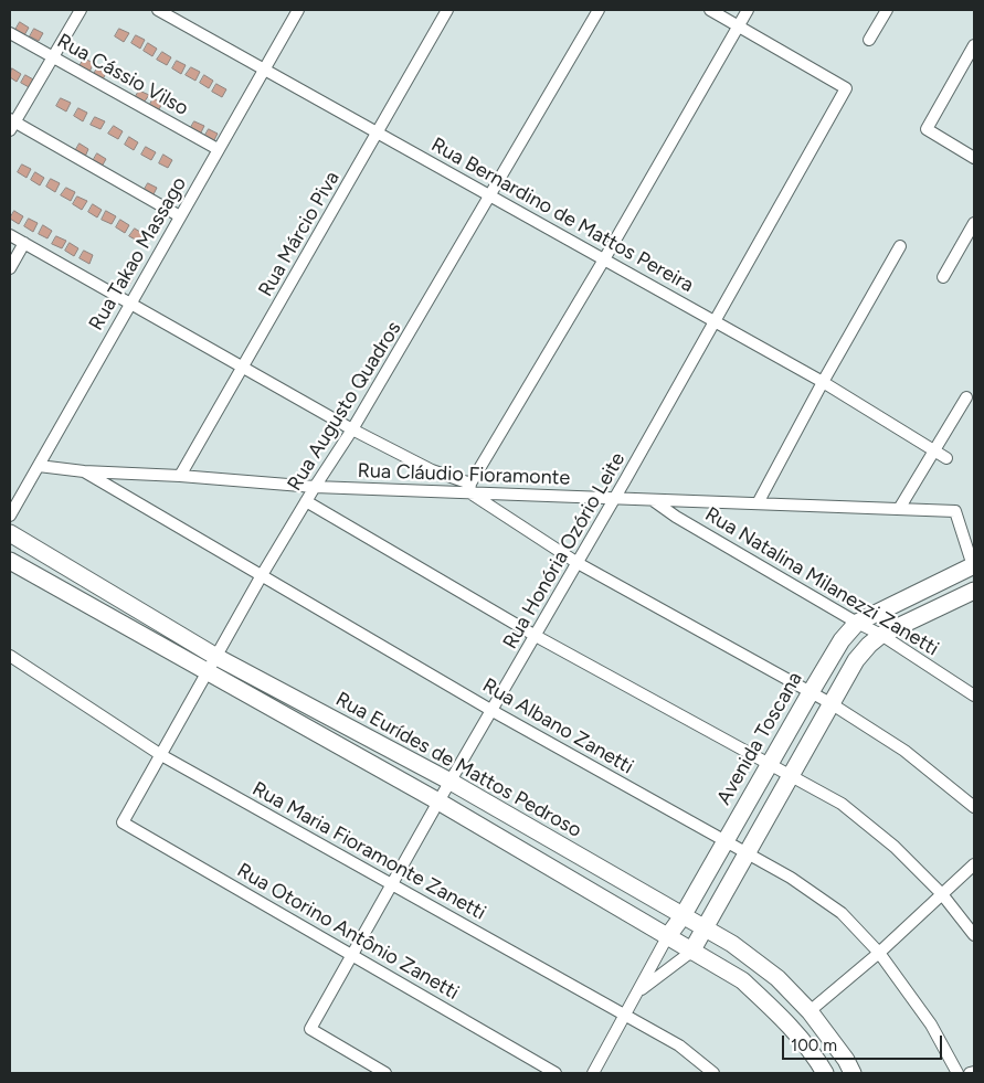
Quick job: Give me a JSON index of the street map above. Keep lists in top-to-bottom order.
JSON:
{
  "streets": {
    "street": [
      "Rua Cássio Vilso",
      "Rua Bernardino de Mattos Pereira",
      "Rua Márcio Piva",
      "Rua Takao Massago",
      "Rua Augusto Quadros",
      "Rua Cláudio Fioramonte",
      "Rua Honória Ozório Leite",
      "Rua Natalina Milanezzi Zanetti",
      "Rua Albano Zanetti",
      "Avenida Toscana",
      "Rua Eurídes de Mattos Pedroso",
      "Rua Maria Fioramonte Zanetti",
      "Rua Otorino Antônio Zanetti"
    ]
  },
  "crossings": [
    ["Rua Cássio Vilso", "Rua Takao Massago"],
    ["Rua Bernardino de Mattos Pereira", "Rua Márcio Piva"],
    ["Rua Bernardino de Mattos Pereira", "Rua Takao Massago"],
    ["Rua Bernardino de Mattos Pereira", "Rua Augusto Quadros"],
    ["Rua Bernardino de Mattos Pereira", "Rua Honória Ozório Leite"],
    ["Rua Márcio Piva", "Rua Cláudio Fioramonte"],
    ["Rua Takao Massago", "Rua Cláudio Fioramonte"],
    ["Rua Augusto Quadros", "Rua Cláudio Fioramonte"],
    ["Rua Augusto Quadros", "Rua Albano Zanetti"],
    ["Rua Augusto Quadros", "Rua Eurídes de Mattos Pedroso"],
    ["Rua Augusto Quadros", "Rua Maria Fioramonte Zanetti"],
    ["Rua Augusto Quadros", "Rua Otorino Antônio Zanetti"],
    ["Rua Cláudio Fioramonte", "Rua Honória Ozório Leite"],
    ["Rua Cláudio Fioramonte", "Rua Natalina Milanezzi Zanetti"],
    ["Rua Cláudio Fioramonte", "Rua Albano Zanetti"],
    ["Rua Cláudio Fioramonte", "Avenida Toscana"],
    ["Rua Honória Ozório Leite", "Rua Albano Zanetti"],
    ["Rua Honória Ozório Leite", "Rua Eurídes de Mattos Pedroso"],
    ["Rua Honória Ozório Leite", "Rua Maria Fioramonte Zanetti"],
    ["Rua Honória Ozório Leite", "Rua Otorino Antônio Zanetti"],
    ["Rua Natalina Milanezzi Zanetti", "Avenida Toscana"],
    ["Rua Albano Zanetti", "Avenida Toscana"],
    ["Avenida Toscana", "Rua Eurídes de Mattos Pedroso"],
    ["Avenida Toscana", "Rua Maria Fioramonte Zanetti"]
  ],
  "scale_bar": "100 m"
}
